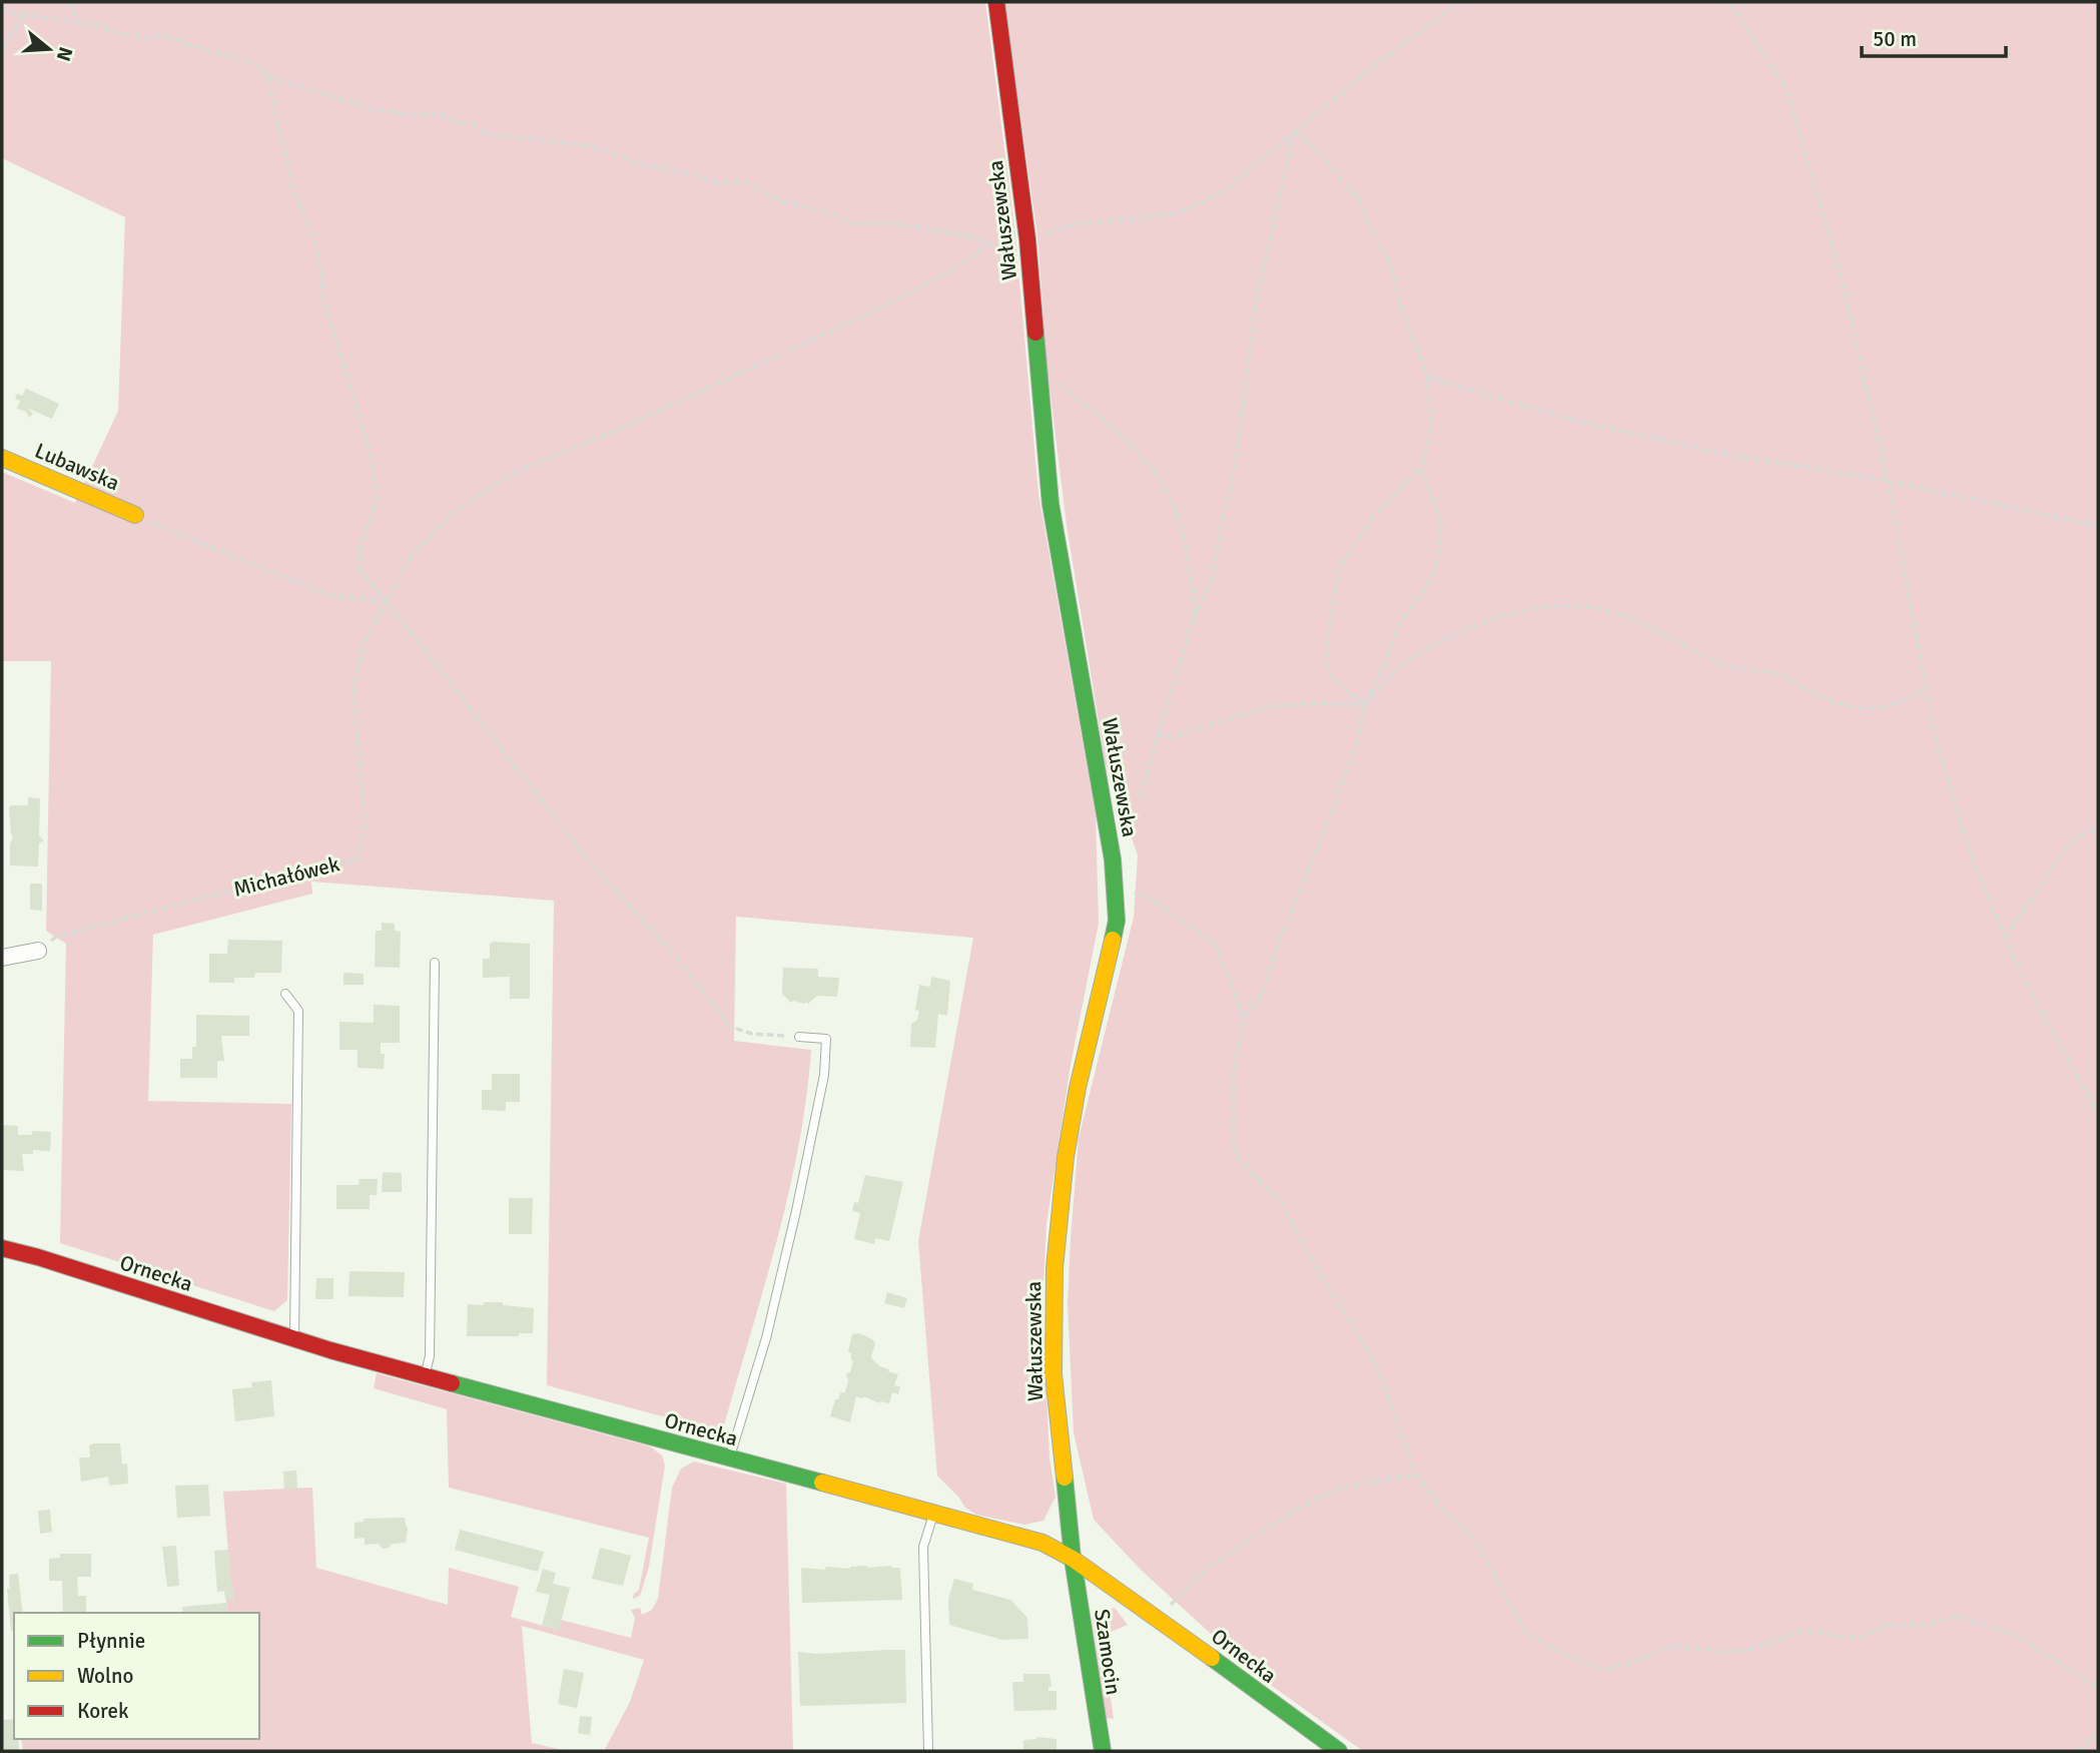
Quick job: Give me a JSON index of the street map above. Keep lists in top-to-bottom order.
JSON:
{
  "streets": {
    "street": [
      "Wałuszewska",
      "Lubawska",
      "Ornecka",
      "Szamocin"
    ],
    "path": ["Michałówek"]
  },
  "crossings": [
    ["Wałuszewska", "Ornecka"],
    ["Wałuszewska", "Szamocin"],
    ["Ornecka", "Szamocin"]
  ],
  "legend": ["Płynnie", "Wolno", "Korek"],
  "scale_bar": "50 m",
  "north": "right"
}
